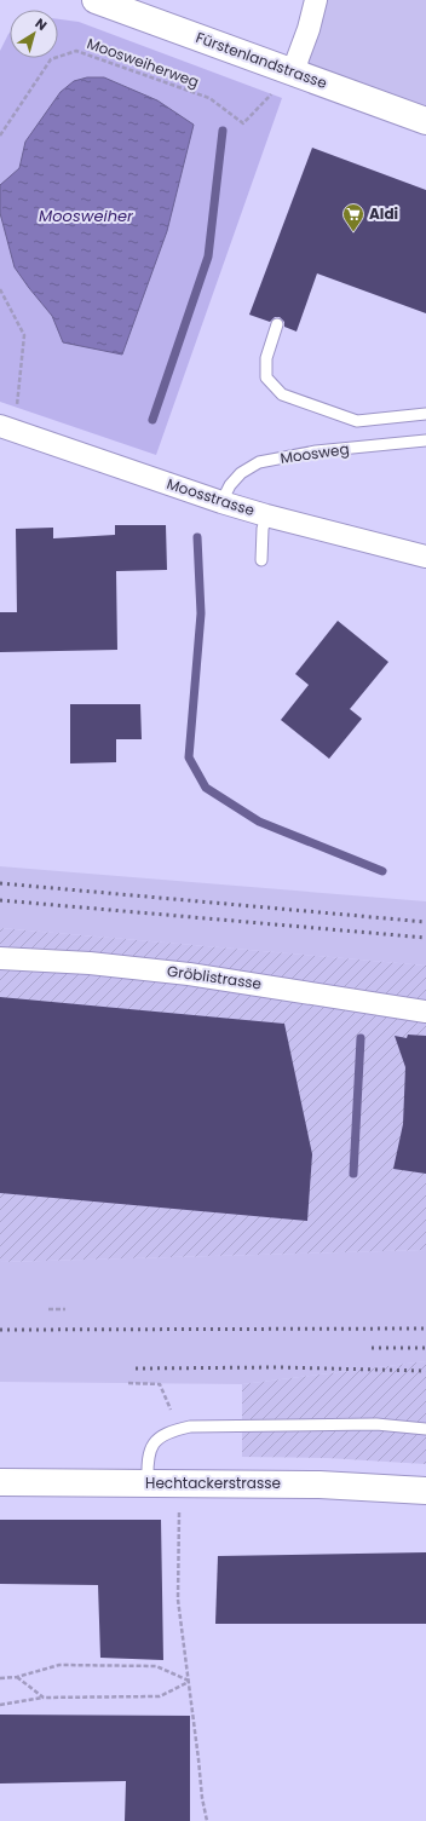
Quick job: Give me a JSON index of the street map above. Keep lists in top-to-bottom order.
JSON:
{
  "streets": {
    "street": [
      "Fürstenlandstrasse",
      "Moosstrasse",
      "Gröblistrasse",
      "Hechtackerstrasse"
    ],
    "lane": ["Moosweg"],
    "path": ["Moosweiherweg"]
  },
  "crossings": [
    ["Moosweg", "Moosstrasse"]
  ],
  "water": ["Moosweiher"],
  "places": {
    "supermarket": ["Aldi"]
  },
  "north": "top right"
}
